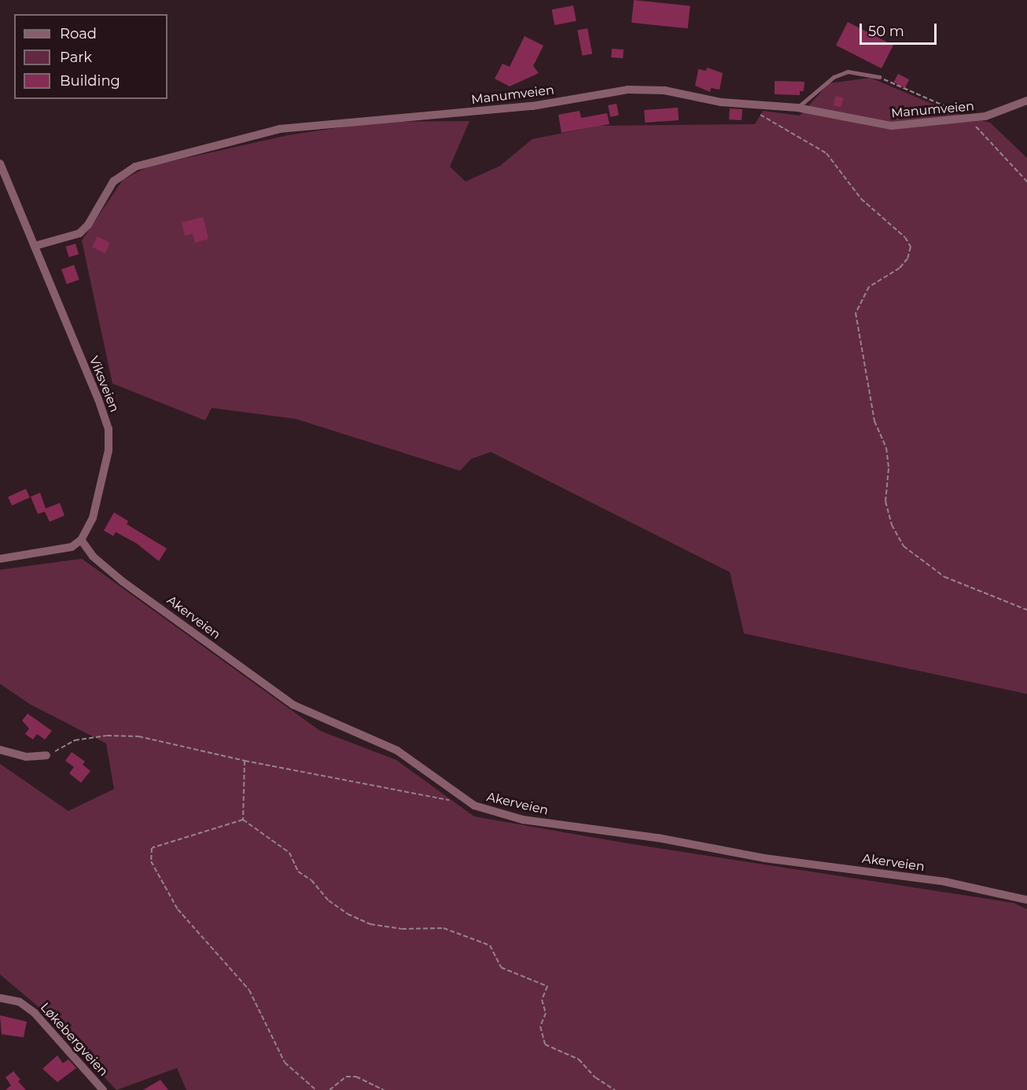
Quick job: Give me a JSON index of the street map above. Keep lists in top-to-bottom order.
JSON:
{
  "streets": {
    "street": [
      "Manumveien",
      "Viksveien",
      "Akerveien",
      "Løkebergveien"
    ]
  },
  "crossings": [
    ["Manumveien", "Viksveien"],
    ["Viksveien", "Akerveien"]
  ],
  "legend": ["Road", "Park", "Building"],
  "scale_bar": "50 m"
}
